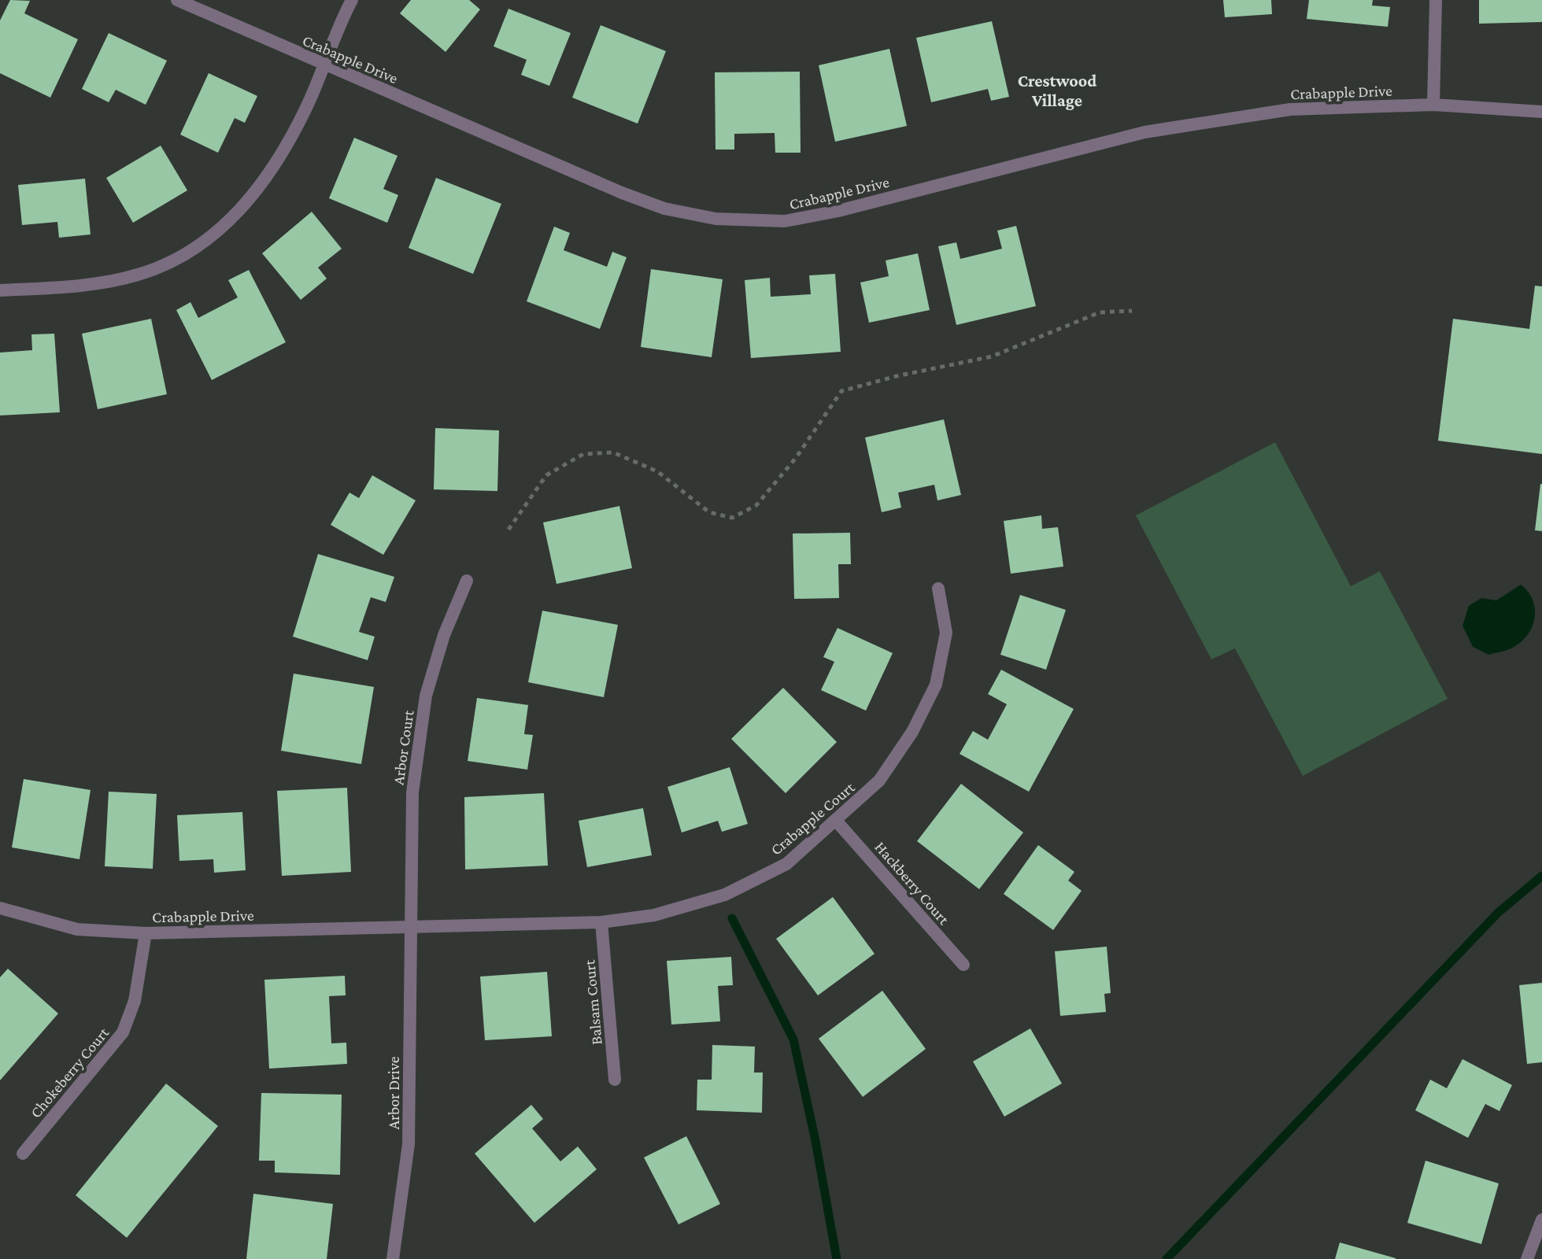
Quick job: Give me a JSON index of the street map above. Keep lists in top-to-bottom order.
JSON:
{
  "streets": {
    "street": [
      "Crabapple Drive",
      "Arbor Court",
      "Crabapple Court",
      "Hackberry Court",
      "Balsam Court",
      "Chokeberry Court",
      "Arbor Drive"
    ]
  },
  "crossings": [
    ["Crabapple Drive", "Arbor Court"],
    ["Crabapple Drive", "Crabapple Court"],
    ["Crabapple Drive", "Chokeberry Court"],
    ["Crabapple Drive", "Arbor Drive"],
    ["Arbor Court", "Crabapple Court"],
    ["Arbor Court", "Arbor Drive"],
    ["Crabapple Court", "Hackberry Court"],
    ["Crabapple Court", "Balsam Court"],
    ["Crabapple Court", "Arbor Drive"]
  ],
  "districts": ["Crestwood Village"]
}
